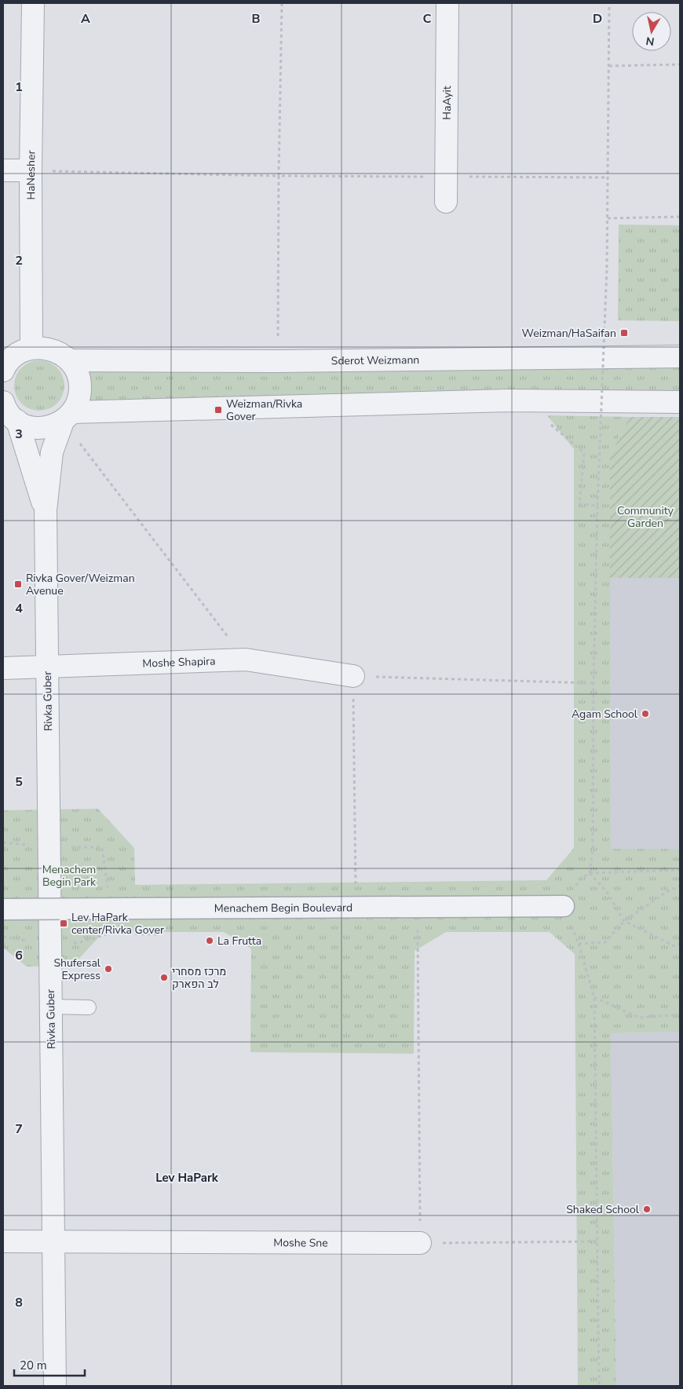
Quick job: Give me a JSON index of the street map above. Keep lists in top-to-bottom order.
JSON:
{
  "streets": {
    "street": [
      "HaAyit",
      "HaNesher",
      "Sderot Weizmann",
      "Moshe Shapira",
      "Rivka Guber",
      "Menachem Begin Boulevard",
      "Moshe Sne"
    ]
  },
  "crossings": [
    ["Sderot Weizmann", "Rivka Guber"],
    ["Moshe Shapira", "Rivka Guber"],
    ["Rivka Guber", "Moshe Sne"]
  ],
  "districts": ["Lev HaPark"],
  "parks": ["Community Garden", "Menachem Begin Park"],
  "places": {
    "transit": [
      "Weizman/HaSaifan",
      "Weizman/Rivka Gover",
      "Rivka Gover/Weizman Avenue",
      "Lev HaPark center/Rivka Gover"
    ],
    "other": [
      "Agam School",
      "La Frutta",
      "Shufersal Express",
      "מרכז מסחרי לב הפארק",
      "Shaked School"
    ]
  },
  "scale_bar": "20 m",
  "north": "bottom",
  "grid": {
    "columns": [
      "A",
      "B",
      "C",
      "D"
    ],
    "rows": [
      "1",
      "2",
      "3",
      "4",
      "5",
      "6",
      "7",
      "8"
    ]
  }
}
